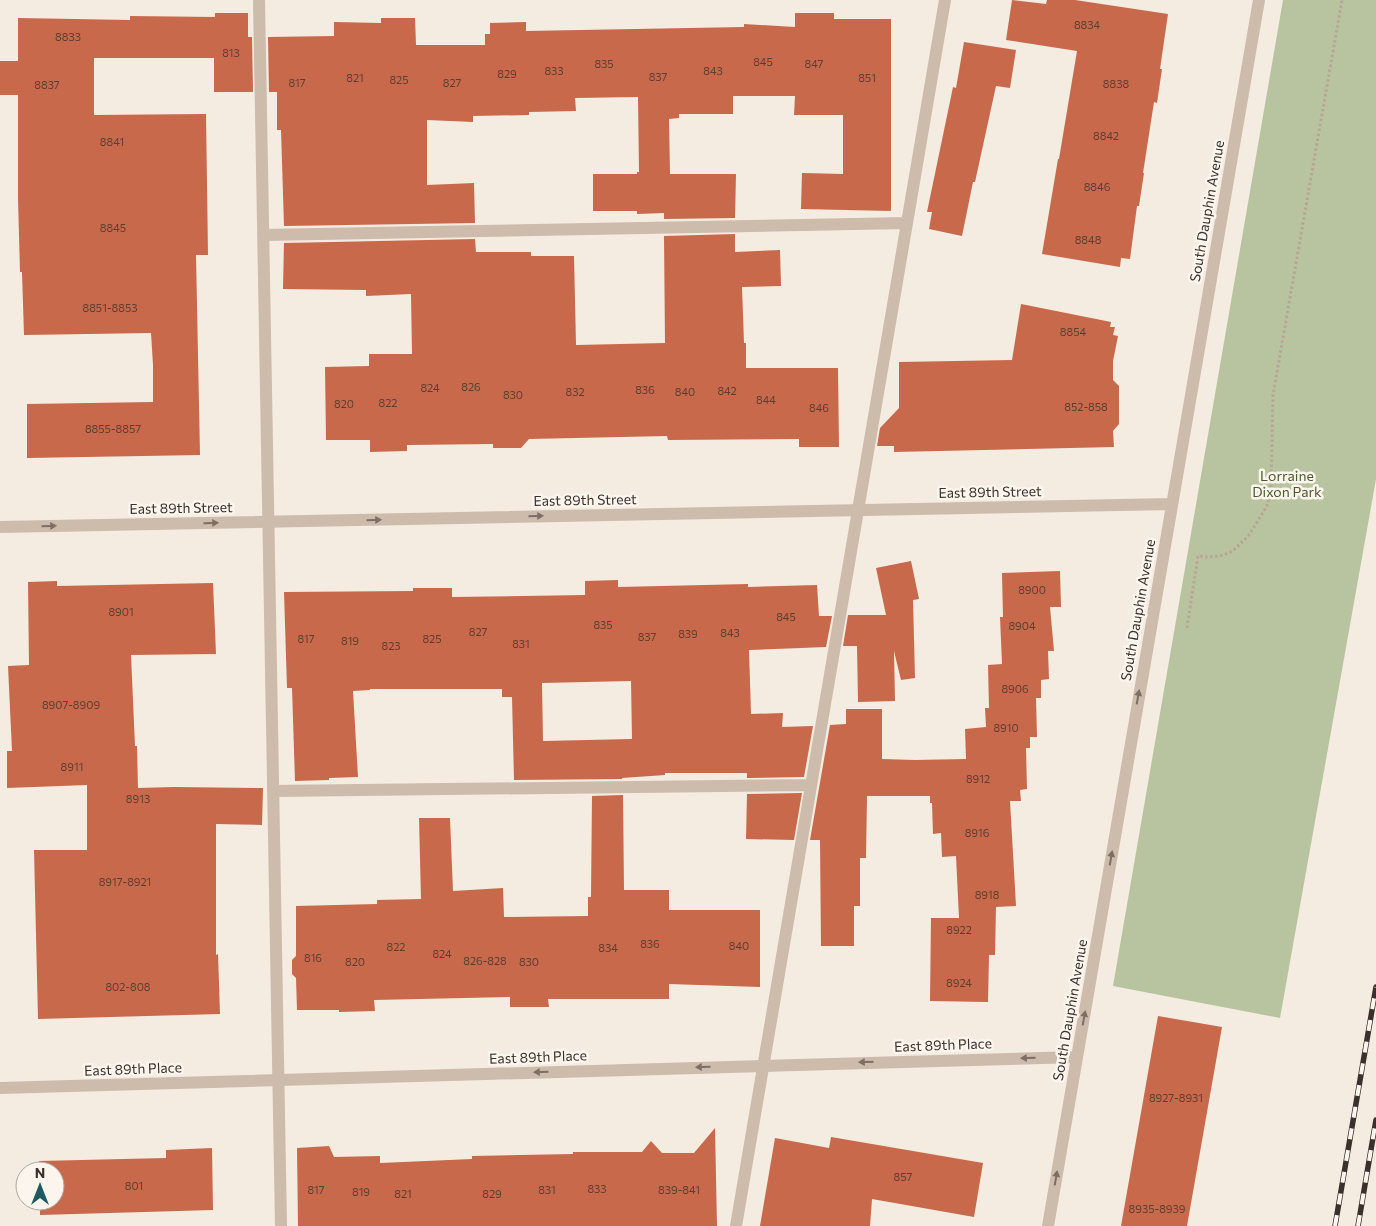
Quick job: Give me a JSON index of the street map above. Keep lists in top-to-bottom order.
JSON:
{
  "streets": {
    "street": ["South Dauphin Avenue", "East 89th Street", "East 89th Place"]
  },
  "crossings": [
    ["South Dauphin Avenue", "East 89th Street"],
    ["South Dauphin Avenue", "East 89th Place"]
  ],
  "one_way": ["South Dauphin Avenue", "East 89th Street", "East 89th Place"],
  "parks": ["Lorraine Dixon Park"],
  "house_numbers": [
    "8834",
    "8833",
    "813",
    "845",
    "835",
    "847",
    "833",
    "843",
    "829",
    "837",
    "821",
    "851",
    "825",
    "817",
    "827",
    "8838",
    "8837",
    "8842",
    "8841",
    "8846",
    "8845",
    "8848",
    "8851-8853",
    "8854",
    "826",
    "824",
    "836",
    "842",
    "832",
    "840",
    "830",
    "844",
    "822",
    "820",
    "852-858",
    "846",
    "8855-8857",
    "8900",
    "8901",
    "845",
    "835",
    "8904",
    "827",
    "843",
    "839",
    "837",
    "817",
    "825",
    "819",
    "831",
    "823",
    "8906",
    "8907-8909",
    "8910",
    "8911",
    "8912",
    "8913",
    "8916",
    "8917-8921",
    "8918",
    "8922",
    "836",
    "840",
    "822",
    "834",
    "824",
    "816",
    "826-828",
    "820",
    "830",
    "8924",
    "802-808",
    "8927-8931",
    "857",
    "801",
    "833",
    "817",
    "831",
    "839-841",
    "819",
    "821",
    "829",
    "8935-8939"
  ],
  "north": "top"
}
